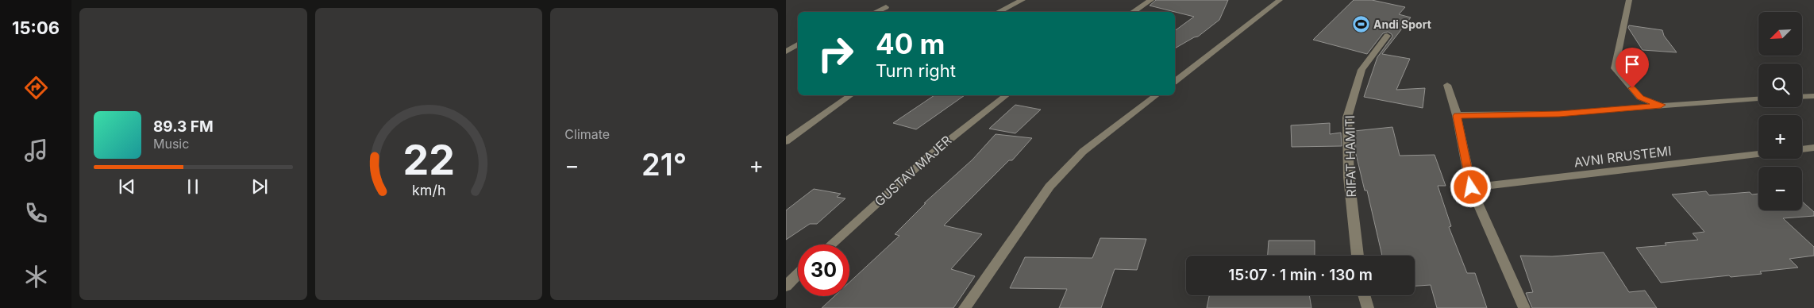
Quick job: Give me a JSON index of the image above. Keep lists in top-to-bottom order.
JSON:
{
  "streets": {
    "street": ["RIFAT HAMITI", "AVNI RRUSTEMI", "GUSTAV MAJER"]
  },
  "places": {
    "sports": ["Andi Sport"]
  },
  "north": "bottom left",
  "page": {
    "tabs": "15:06",
    "tile": "Climate",
    "map_buttons": ["+", "−"],
    "turn": ["40 m", "Turn right"],
    "song": ["89.3 FM", "Music"],
    "heat": ["−", "21°", "+"],
    "limit": "30",
    "trip": "15:07 · 1 min · 130 m",
    "gauge": ["22", "km/h"]
  }
}
